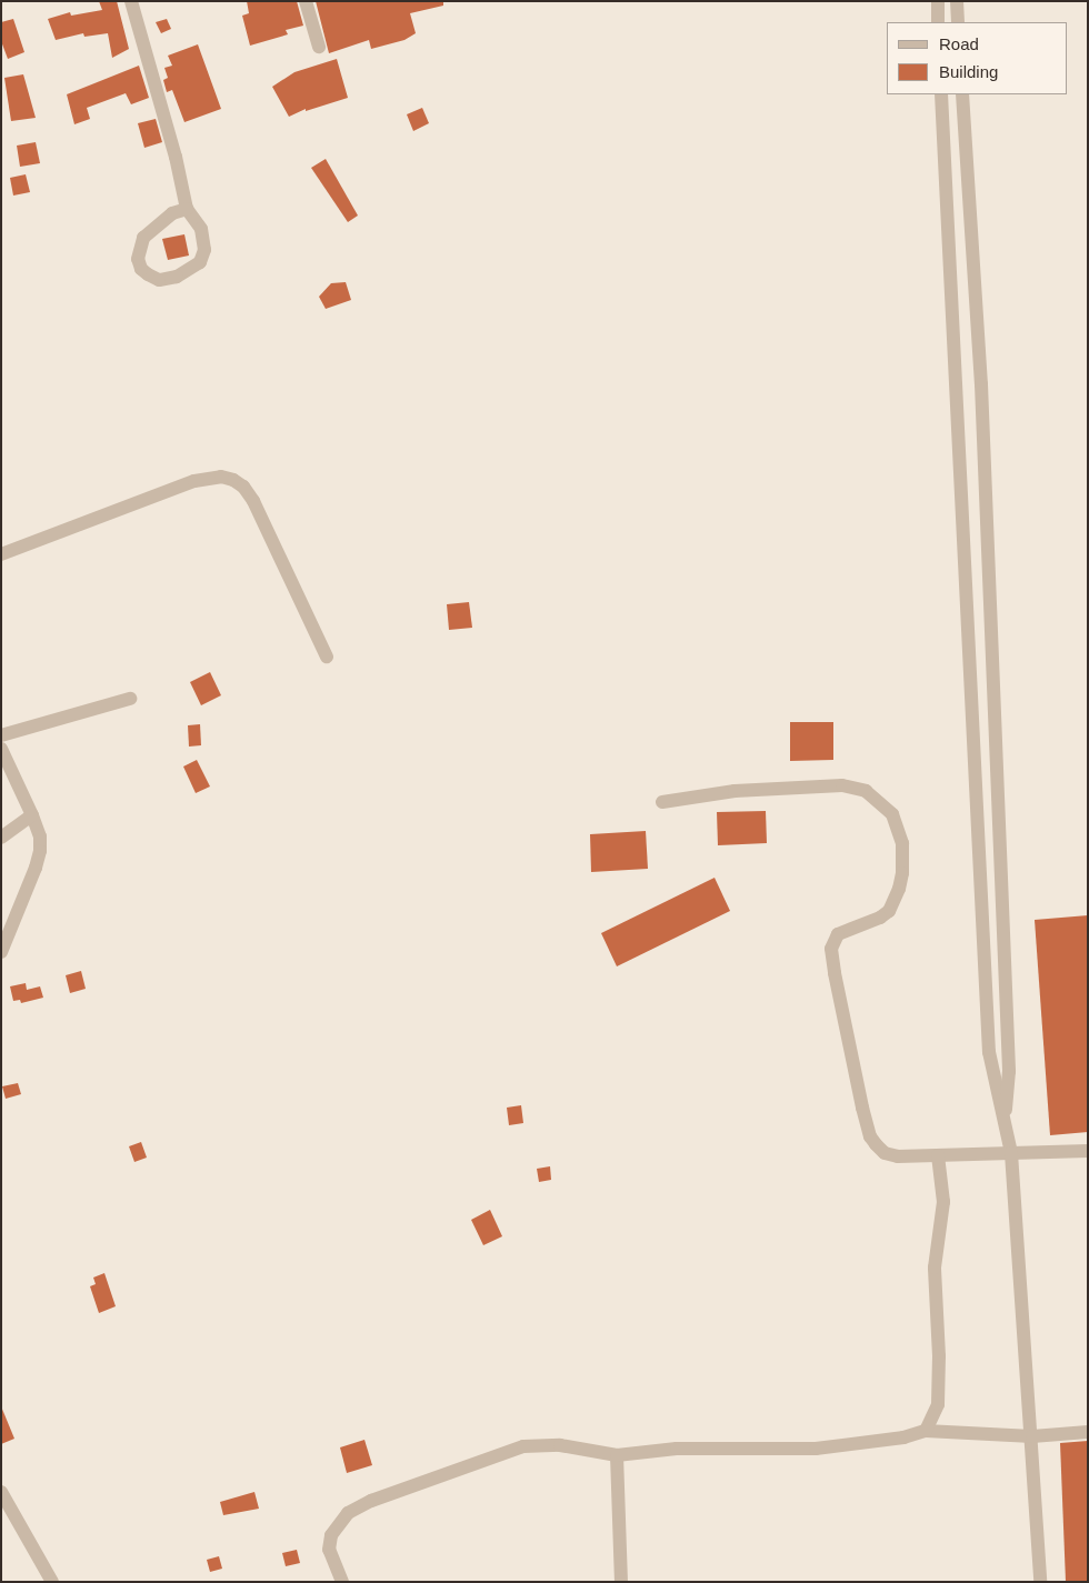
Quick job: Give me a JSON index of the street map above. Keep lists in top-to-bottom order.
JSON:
{
  "legend": ["Road", "Building"]
}
